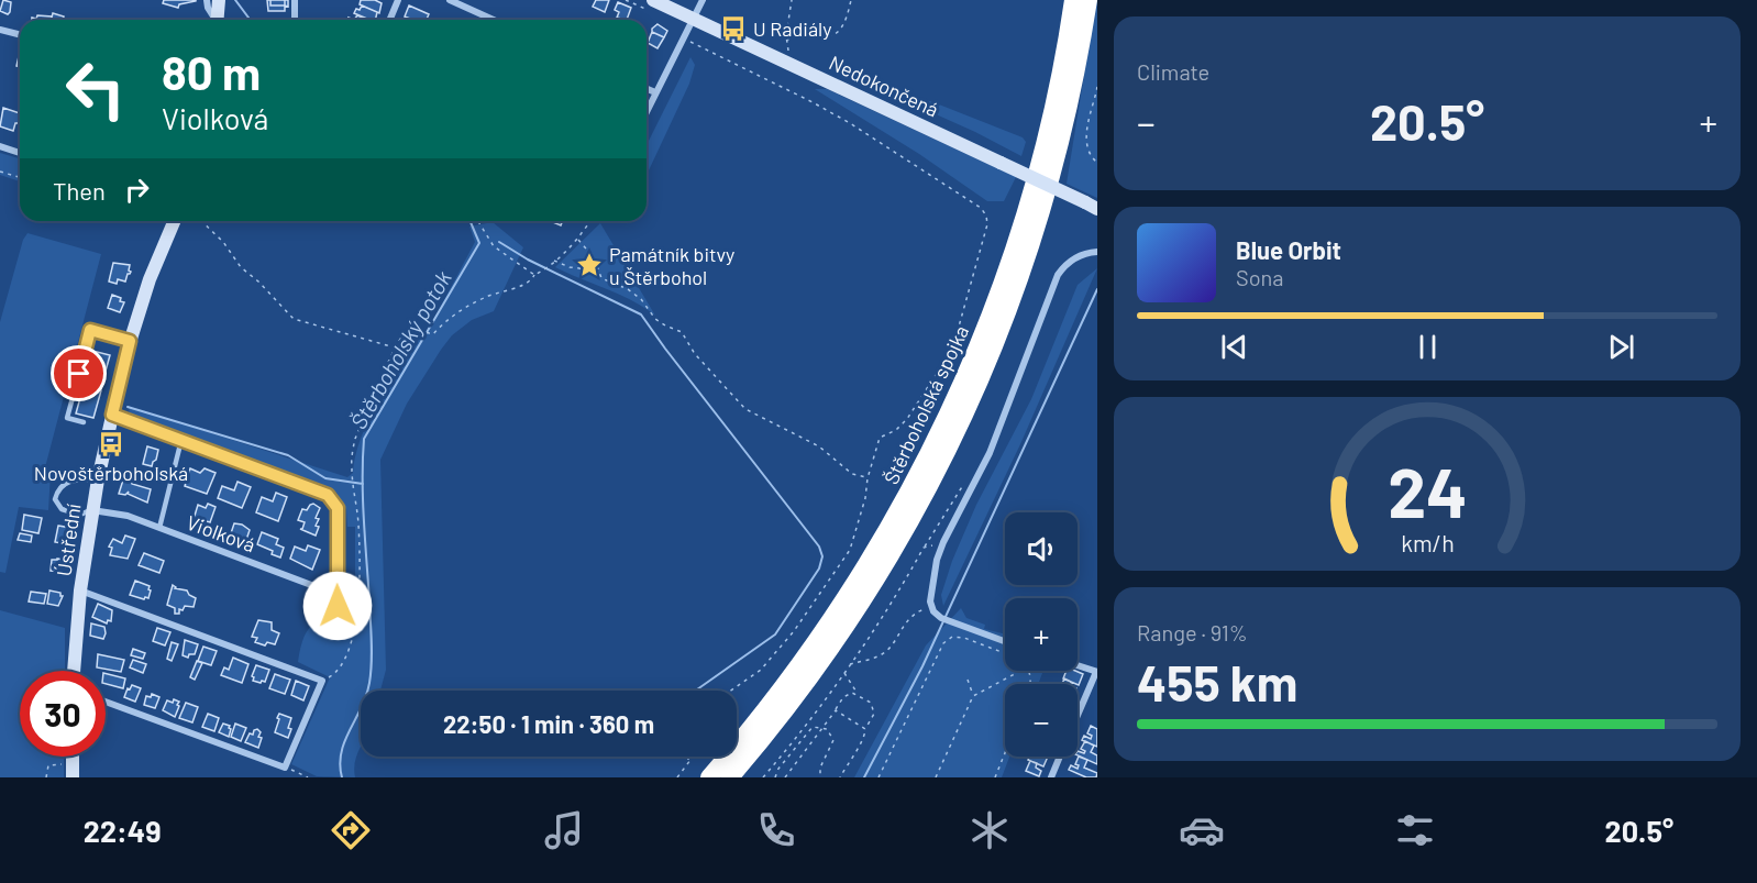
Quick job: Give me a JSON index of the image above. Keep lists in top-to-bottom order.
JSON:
{
  "streets": {
    "highway": ["Štěrboholská spojka"],
    "street": ["Nedokončená", "Violková", "Ústřední"]
  },
  "crossings": [
    ["Violková", "Ústřední"]
  ],
  "water": ["Štěrboholský potok"],
  "places": {
    "bus stop": ["U Radiály", "Novoštěrboholská"],
    "place": ["Památník bitvy u Štěrbohol"]
  },
  "page": {
    "tile": [
      "Climate",
      ["Range · 91%", "455 km"]
    ],
    "turn": ["80 m", "Violková"],
    "heat": ["−", "20.5°", "+"],
    "then": "Then",
    "song": ["Blue Orbit", "Sona"],
    "map_buttons": ["+", "−"],
    "limit": "30",
    "trip": "22:50 · 1 min · 360 m",
    "tabs": ["22:49", "20.5°"],
    "gauge": ["24", "km/h"]
  }
}
